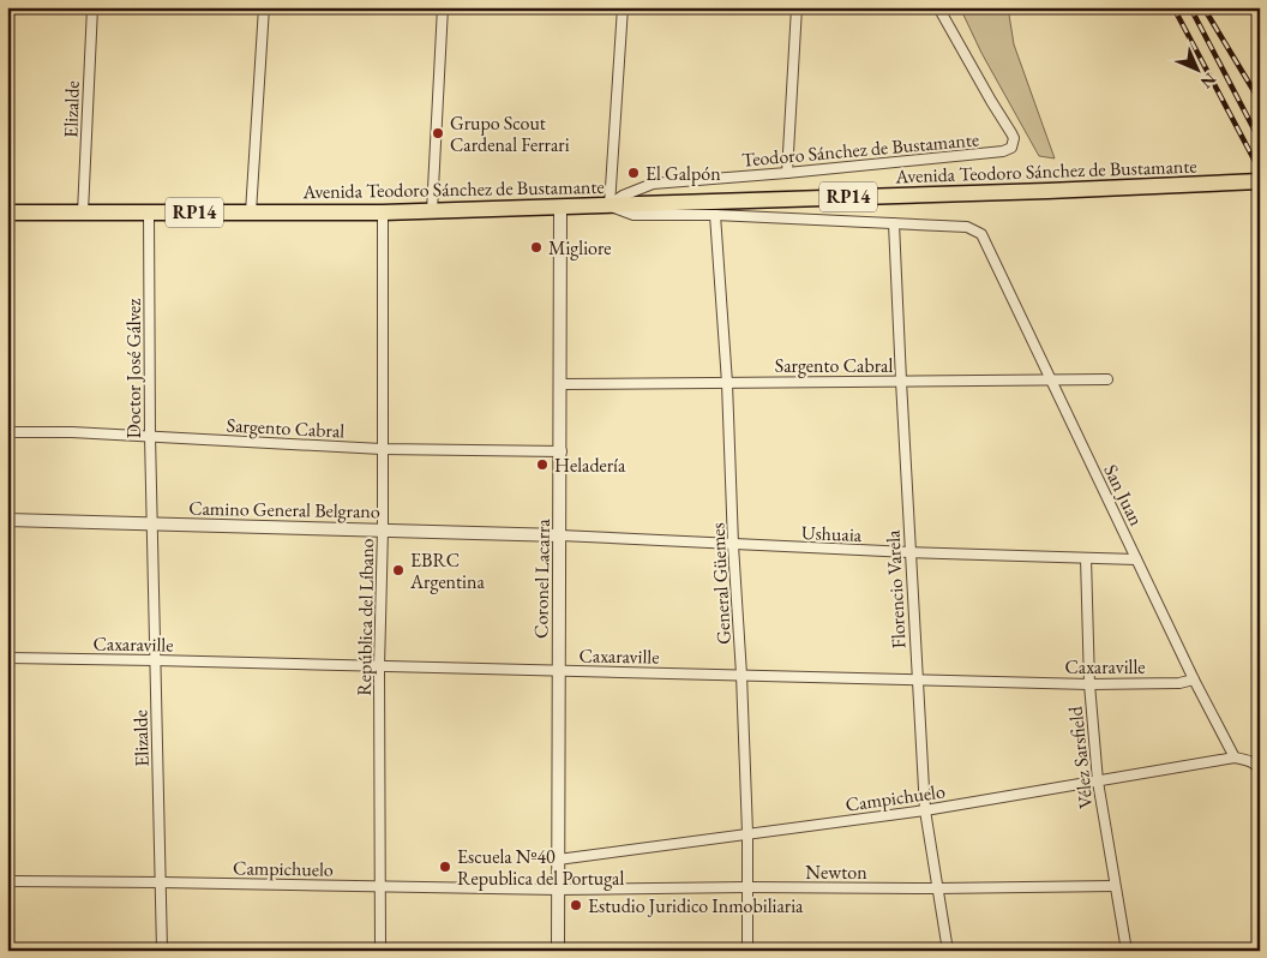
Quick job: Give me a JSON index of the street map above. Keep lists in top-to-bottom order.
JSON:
{
  "streets": {
    "main road": ["Avenida Teodoro Sánchez de Bustamante", "RP14"],
    "street": [
      "Elizalde",
      "Teodoro Sánchez de Bustamante",
      "Sargento Cabral",
      "Doctor José Gálvez",
      "San Juan",
      "Camino General Belgrano",
      "Ushuaia",
      "Coronel Lacarra",
      "General Güemes",
      "Florencio Varela",
      "República del Líbano",
      "Caxaraville",
      "Vélez Sarsfield",
      "Campichuelo",
      "Newton"
    ]
  },
  "crossings": [
    ["Elizalde", "Avenida Teodoro Sánchez de Bustamante"],
    ["Elizalde", "Doctor José Gálvez"],
    ["Elizalde", "Camino General Belgrano"],
    ["Elizalde", "Caxaraville"],
    ["Elizalde", "Campichuelo"],
    ["Teodoro Sánchez de Bustamante", "Avenida Teodoro Sánchez de Bustamante"],
    ["Avenida Teodoro Sánchez de Bustamante", "Doctor José Gálvez"],
    ["Avenida Teodoro Sánchez de Bustamante", "Coronel Lacarra"],
    ["Avenida Teodoro Sánchez de Bustamante", "República del Líbano"],
    ["Sargento Cabral", "Doctor José Gálvez"],
    ["Sargento Cabral", "San Juan"],
    ["Sargento Cabral", "Coronel Lacarra"],
    ["Sargento Cabral", "General Güemes"],
    ["Sargento Cabral", "Florencio Varela"],
    ["Sargento Cabral", "República del Líbano"],
    ["Doctor José Gálvez", "Camino General Belgrano"],
    ["San Juan", "Ushuaia"],
    ["San Juan", "Florencio Varela"],
    ["San Juan", "Caxaraville"],
    ["San Juan", "Campichuelo"],
    ["Camino General Belgrano", "Ushuaia"],
    ["Camino General Belgrano", "Coronel Lacarra"],
    ["Camino General Belgrano", "República del Líbano"],
    ["Ushuaia", "Coronel Lacarra"],
    ["Ushuaia", "General Güemes"],
    ["Ushuaia", "Florencio Varela"],
    ["Ushuaia", "Vélez Sarsfield"],
    ["Coronel Lacarra", "Caxaraville"],
    ["Coronel Lacarra", "Campichuelo"],
    ["Coronel Lacarra", "Newton"],
    ["General Güemes", "Caxaraville"],
    ["General Güemes", "Campichuelo"],
    ["General Güemes", "Newton"],
    ["Florencio Varela", "Caxaraville"],
    ["Florencio Varela", "Campichuelo"],
    ["Florencio Varela", "Newton"],
    ["República del Líbano", "Caxaraville"],
    ["República del Líbano", "Campichuelo"],
    ["Caxaraville", "Vélez Sarsfield"],
    ["Vélez Sarsfield", "Campichuelo"],
    ["Vélez Sarsfield", "Newton"],
    ["Campichuelo", "Newton"]
  ],
  "places": [
    "Grupo Scout Cardenal Ferrari",
    "El Galpón",
    "Migliore",
    "Heladería",
    "EBRC Argentina",
    "Escuela Nº40 Republica del Portugal",
    "Estudio Juridico Inmobiliaria"
  ],
  "north": "bottom right"
}
